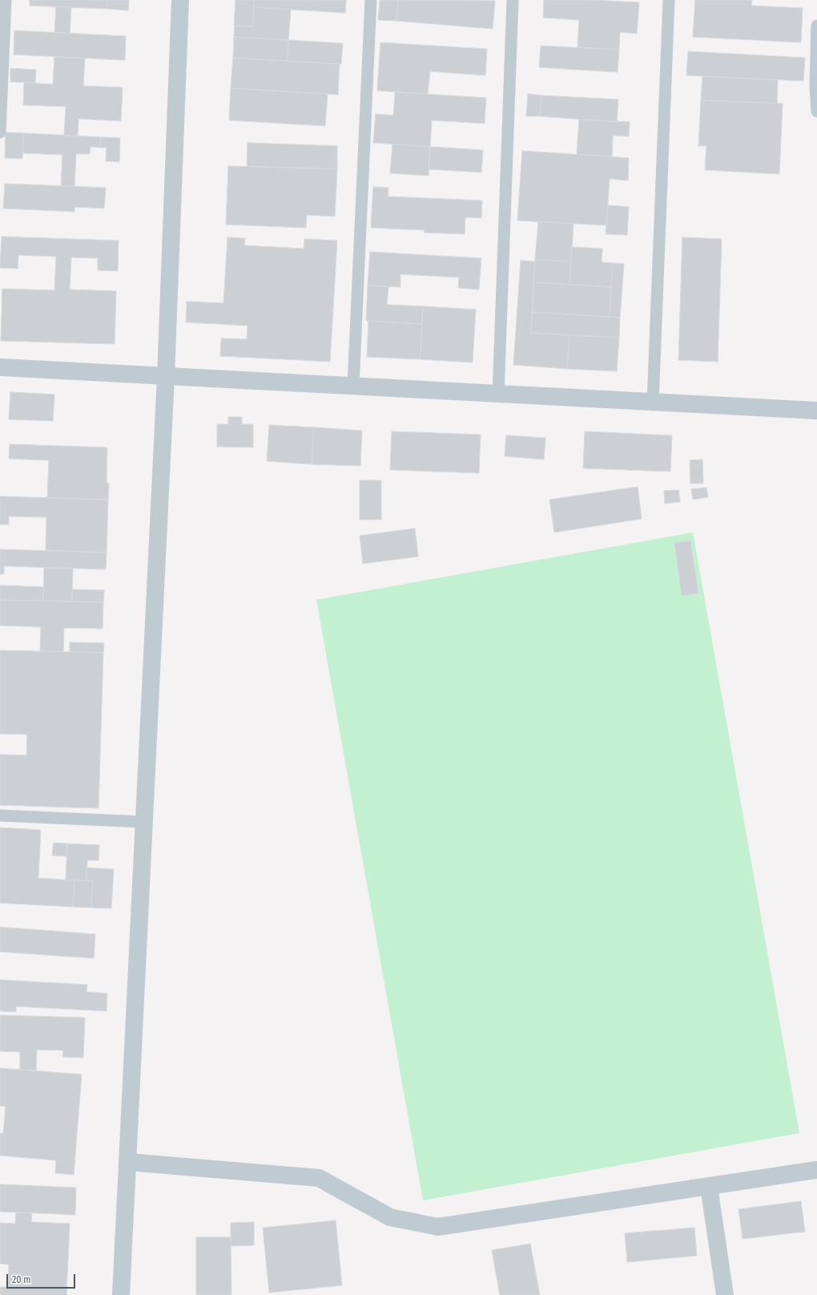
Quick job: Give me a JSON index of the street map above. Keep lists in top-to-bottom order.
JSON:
{
  "scale_bar": "20 m"
}
